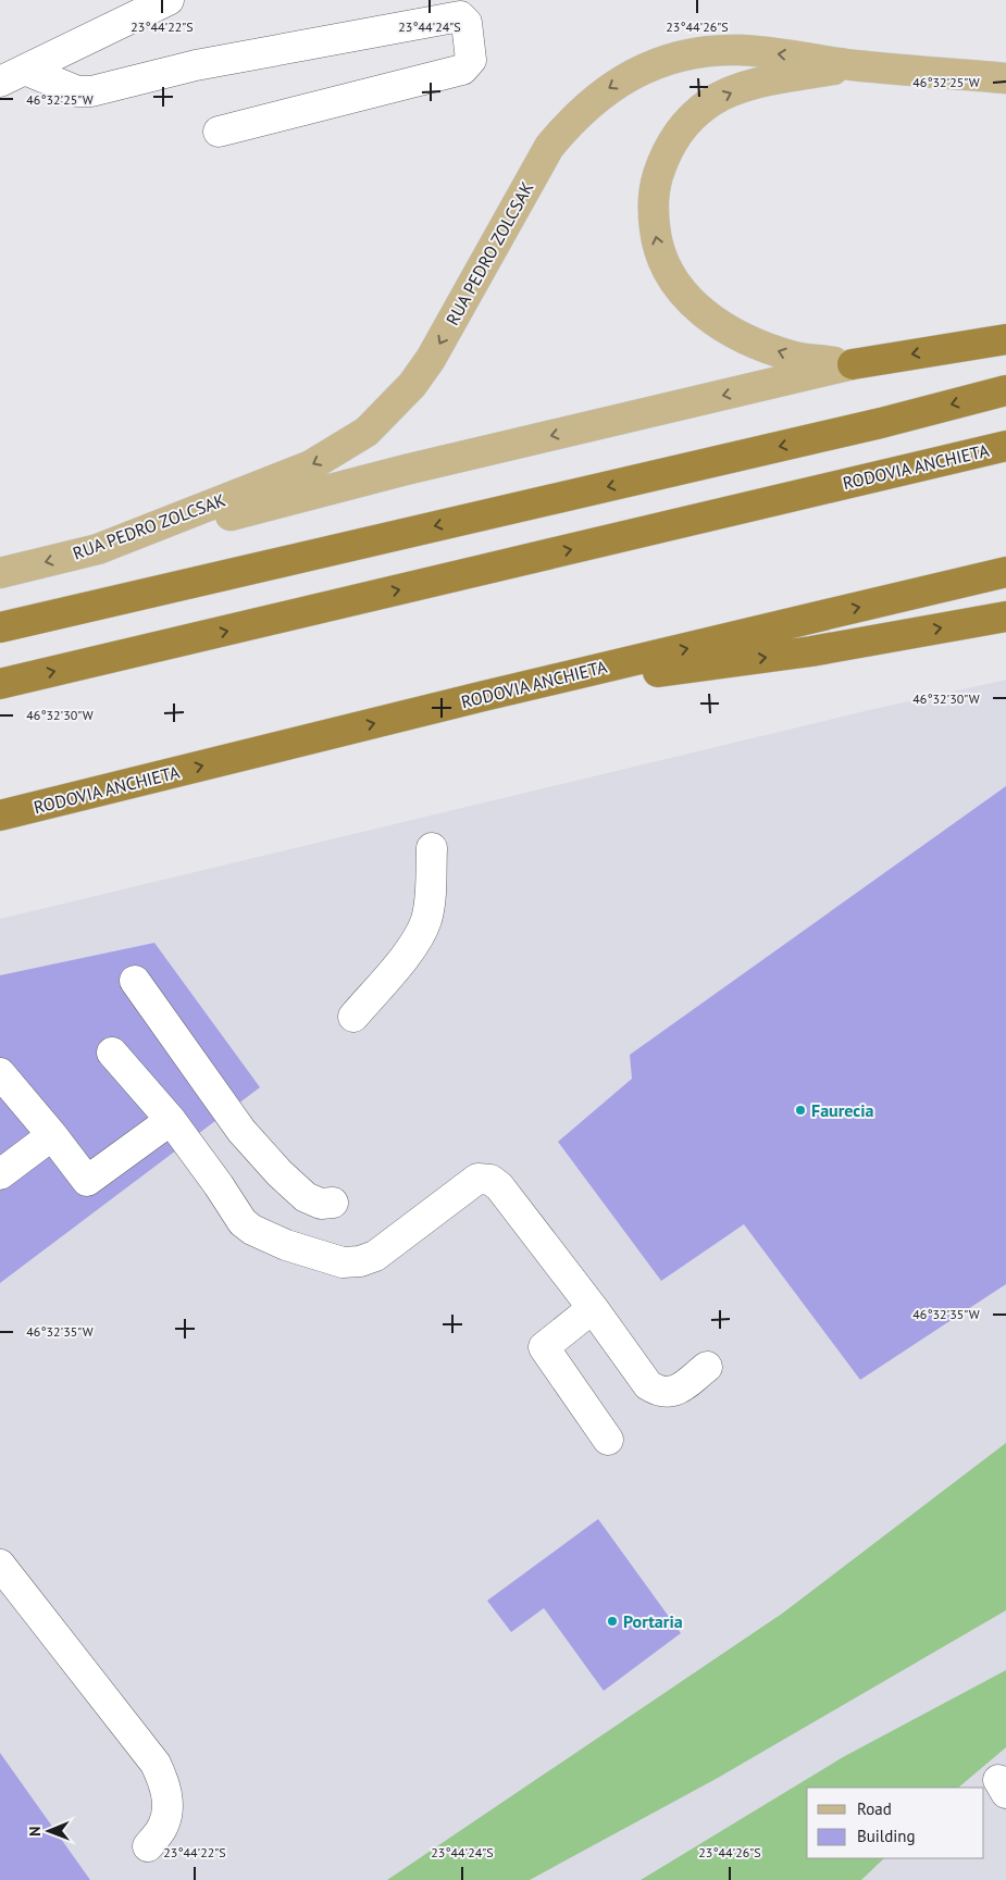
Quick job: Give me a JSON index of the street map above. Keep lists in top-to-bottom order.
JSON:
{
  "streets": {
    "highway": ["RODOVIA ANCHIETA"],
    "main road": ["RUA PEDRO ZOLCSAK"]
  },
  "places": ["Faurecia", "Portaria"],
  "legend": ["Road", "Building"],
  "north": "left",
  "coordinates": [
    "23°44'22\"S",
    "23°44'24\"S",
    "23°44'26\"S",
    "46°32'25\"W",
    "46°32'30\"W",
    "46°32'35\"W"
  ]
}
